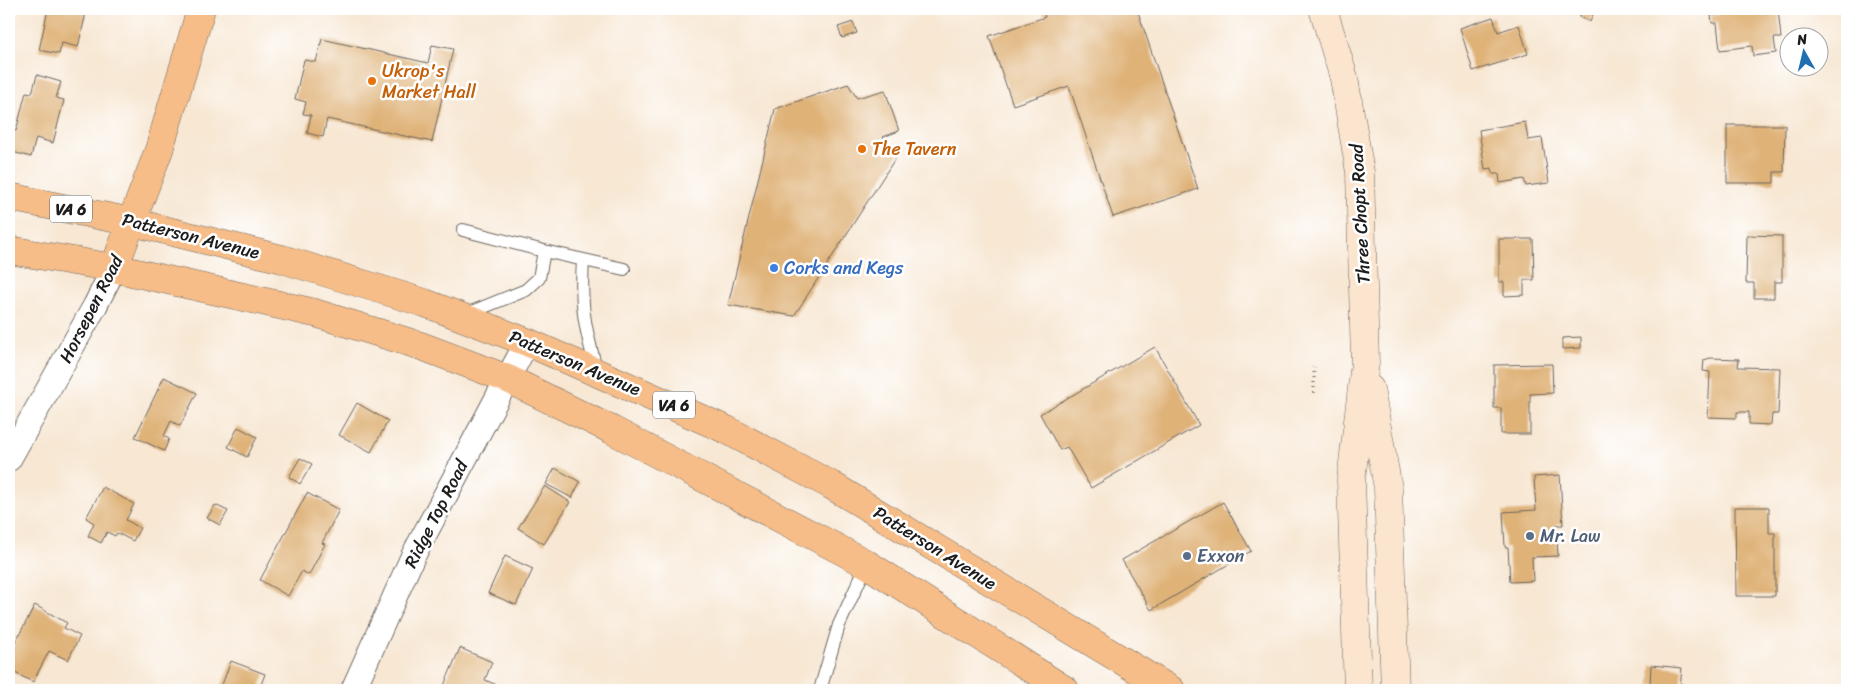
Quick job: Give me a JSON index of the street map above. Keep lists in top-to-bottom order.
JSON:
{
  "streets": {
    "main road": [
      "VA 6",
      "Three Chopt Road",
      "Patterson Avenue",
      "Horsepen Road"
    ],
    "street": ["Ridge Top Road"]
  },
  "crossings": [
    ["Patterson Avenue", "Horsepen Road"],
    ["Patterson Avenue", "Ridge Top Road"]
  ],
  "places": [
    "Ukrop's Market Hall",
    "The Tavern",
    "Corks and Kegs",
    "Mr. Law",
    "Exxon"
  ],
  "north": "top"
}
